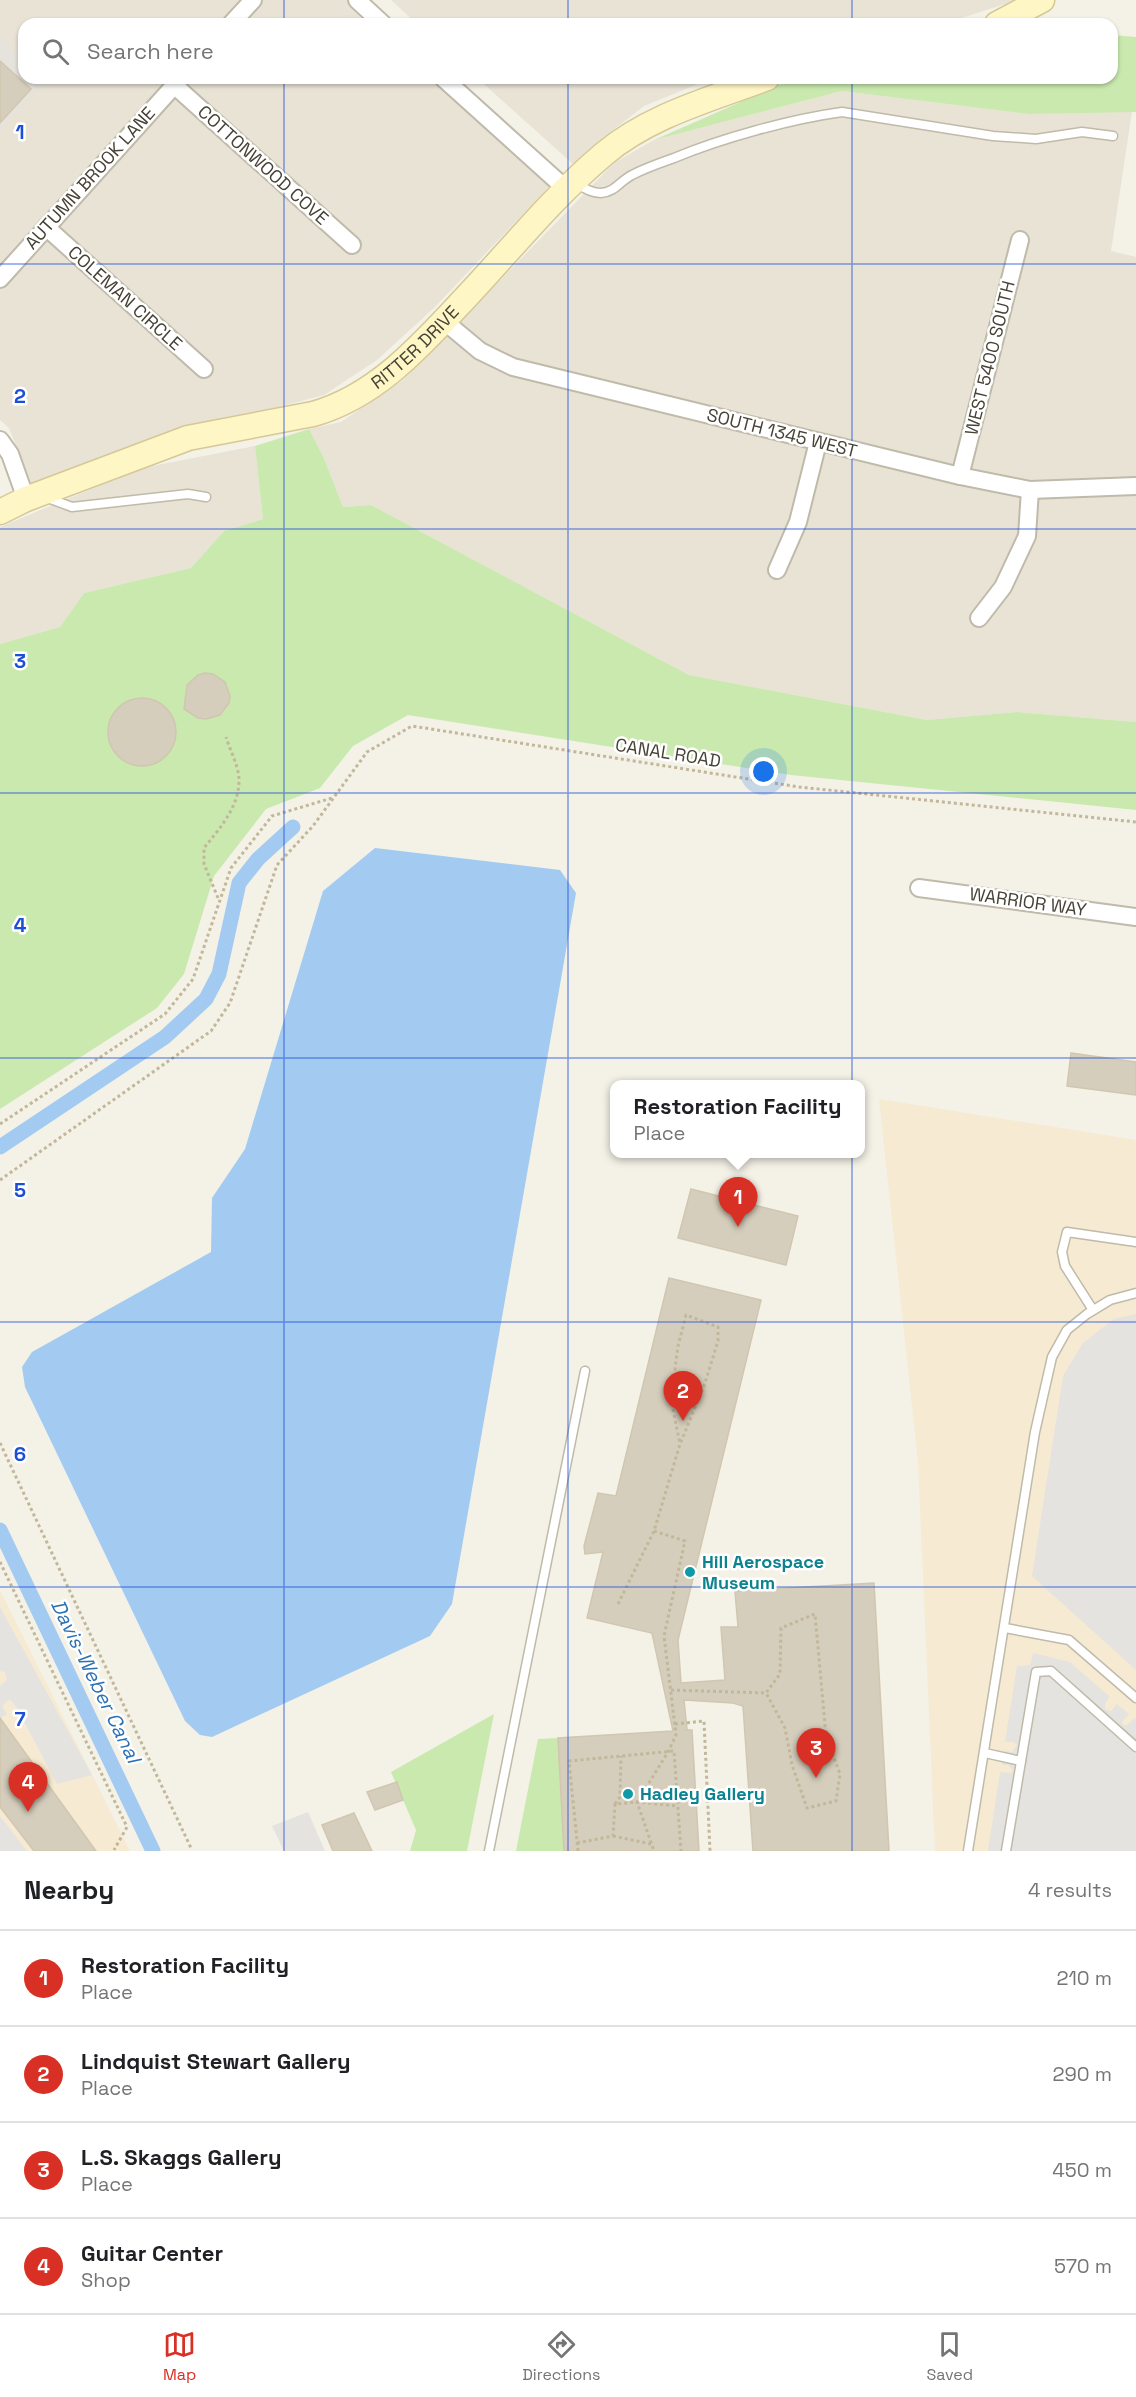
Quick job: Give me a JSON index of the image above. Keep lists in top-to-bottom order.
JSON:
{
  "streets": {
    "street": [
      "COTTONWOOD COVE",
      "AUTUMN BROOK LANE",
      "COLEMAN CIRCLE",
      "RITTER DRIVE",
      "WEST 5400 SOUTH",
      "SOUTH 1345 WEST",
      "WARRIOR WAY"
    ],
    "path": ["CANAL ROAD"]
  },
  "crossings": [
    ["AUTUMN BROOK LANE", "COLEMAN CIRCLE"],
    ["RITTER DRIVE", "SOUTH 1345 WEST"],
    ["WEST 5400 SOUTH", "SOUTH 1345 WEST"]
  ],
  "water": ["Davis-Weber Canal"],
  "places": ["Hill Aerospace Museum", "Hadley Gallery"],
  "page": {
    "search": "Search here",
    "popup": ["Restoration Facility", "Place"],
    "pins": [
      "1",
      "2",
      "3",
      "4"
    ],
    "heading": ["Nearby", "4 results"],
    "list": [
      {
        "mark": "1",
        "name": "Restoration Facility",
        "note": "Place",
        "value": "210 m"
      },
      {
        "mark": "2",
        "name": "Lindquist Stewart Gallery",
        "note": "Place",
        "value": "290 m"
      },
      {
        "mark": "3",
        "name": "L.S. Skaggs Gallery",
        "note": "Place",
        "value": "450 m"
      },
      {
        "mark": "4",
        "name": "Guitar Center",
        "note": "Shop",
        "value": "570 m"
      }
    ],
    "nav": ["Map", "Directions", "Saved"]
  },
  "grid": {
    "rows": [
      "1",
      "2",
      "3",
      "4",
      "5",
      "6",
      "7"
    ]
  }
}
